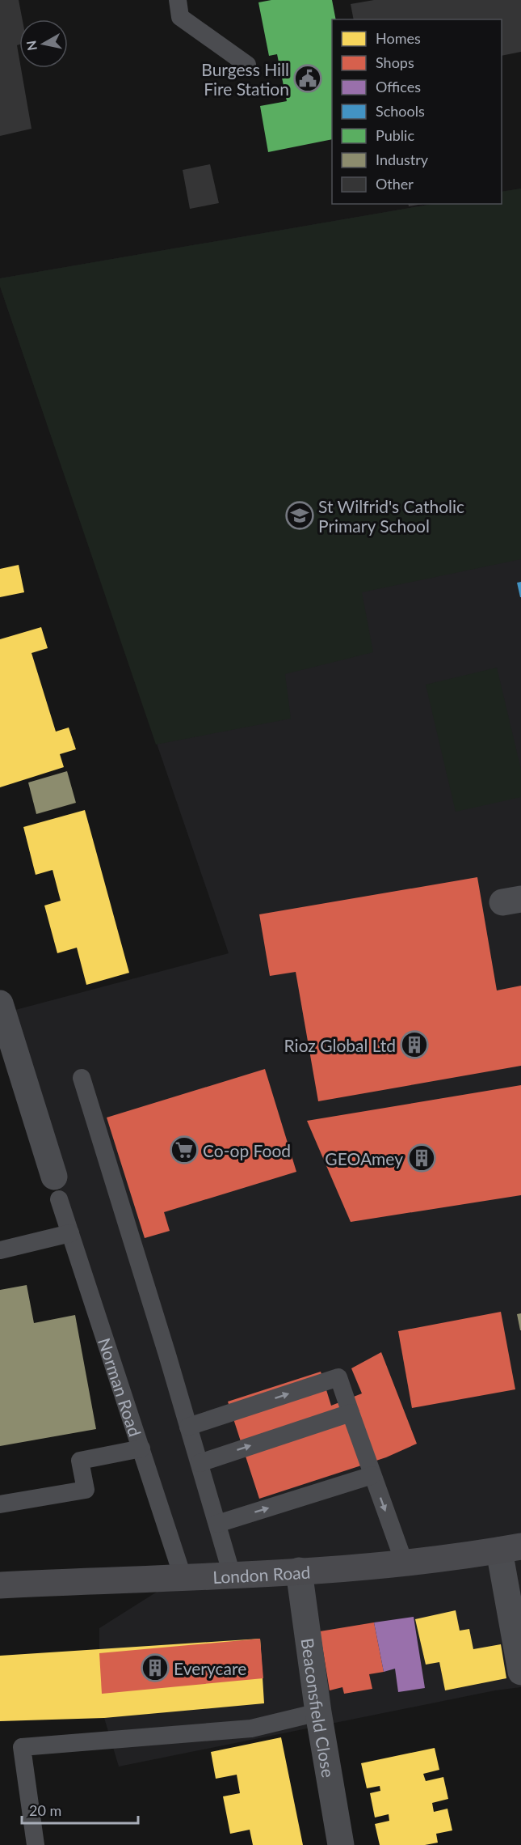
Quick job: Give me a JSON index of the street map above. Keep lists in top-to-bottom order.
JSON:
{
  "streets": {
    "main road": ["London Road"],
    "street": ["Norman Road", "Beaconsfield Close"]
  },
  "crossings": [
    ["Norman Road", "London Road"],
    ["London Road", "Beaconsfield Close"]
  ],
  "places": {
    "public building": ["Burgess Hill Fire Station"],
    "school or university": ["St Wilfrid's Catholic Primary School"],
    "building": ["Rioz Global Ltd", "GEOAmey", "Everycare"],
    "supermarket": ["Co-op Food"]
  },
  "legend": [
    "Homes",
    "Shops",
    "Offices",
    "Schools",
    "Public",
    "Industry",
    "Other"
  ],
  "scale_bar": "20 m",
  "north": "left"
}
